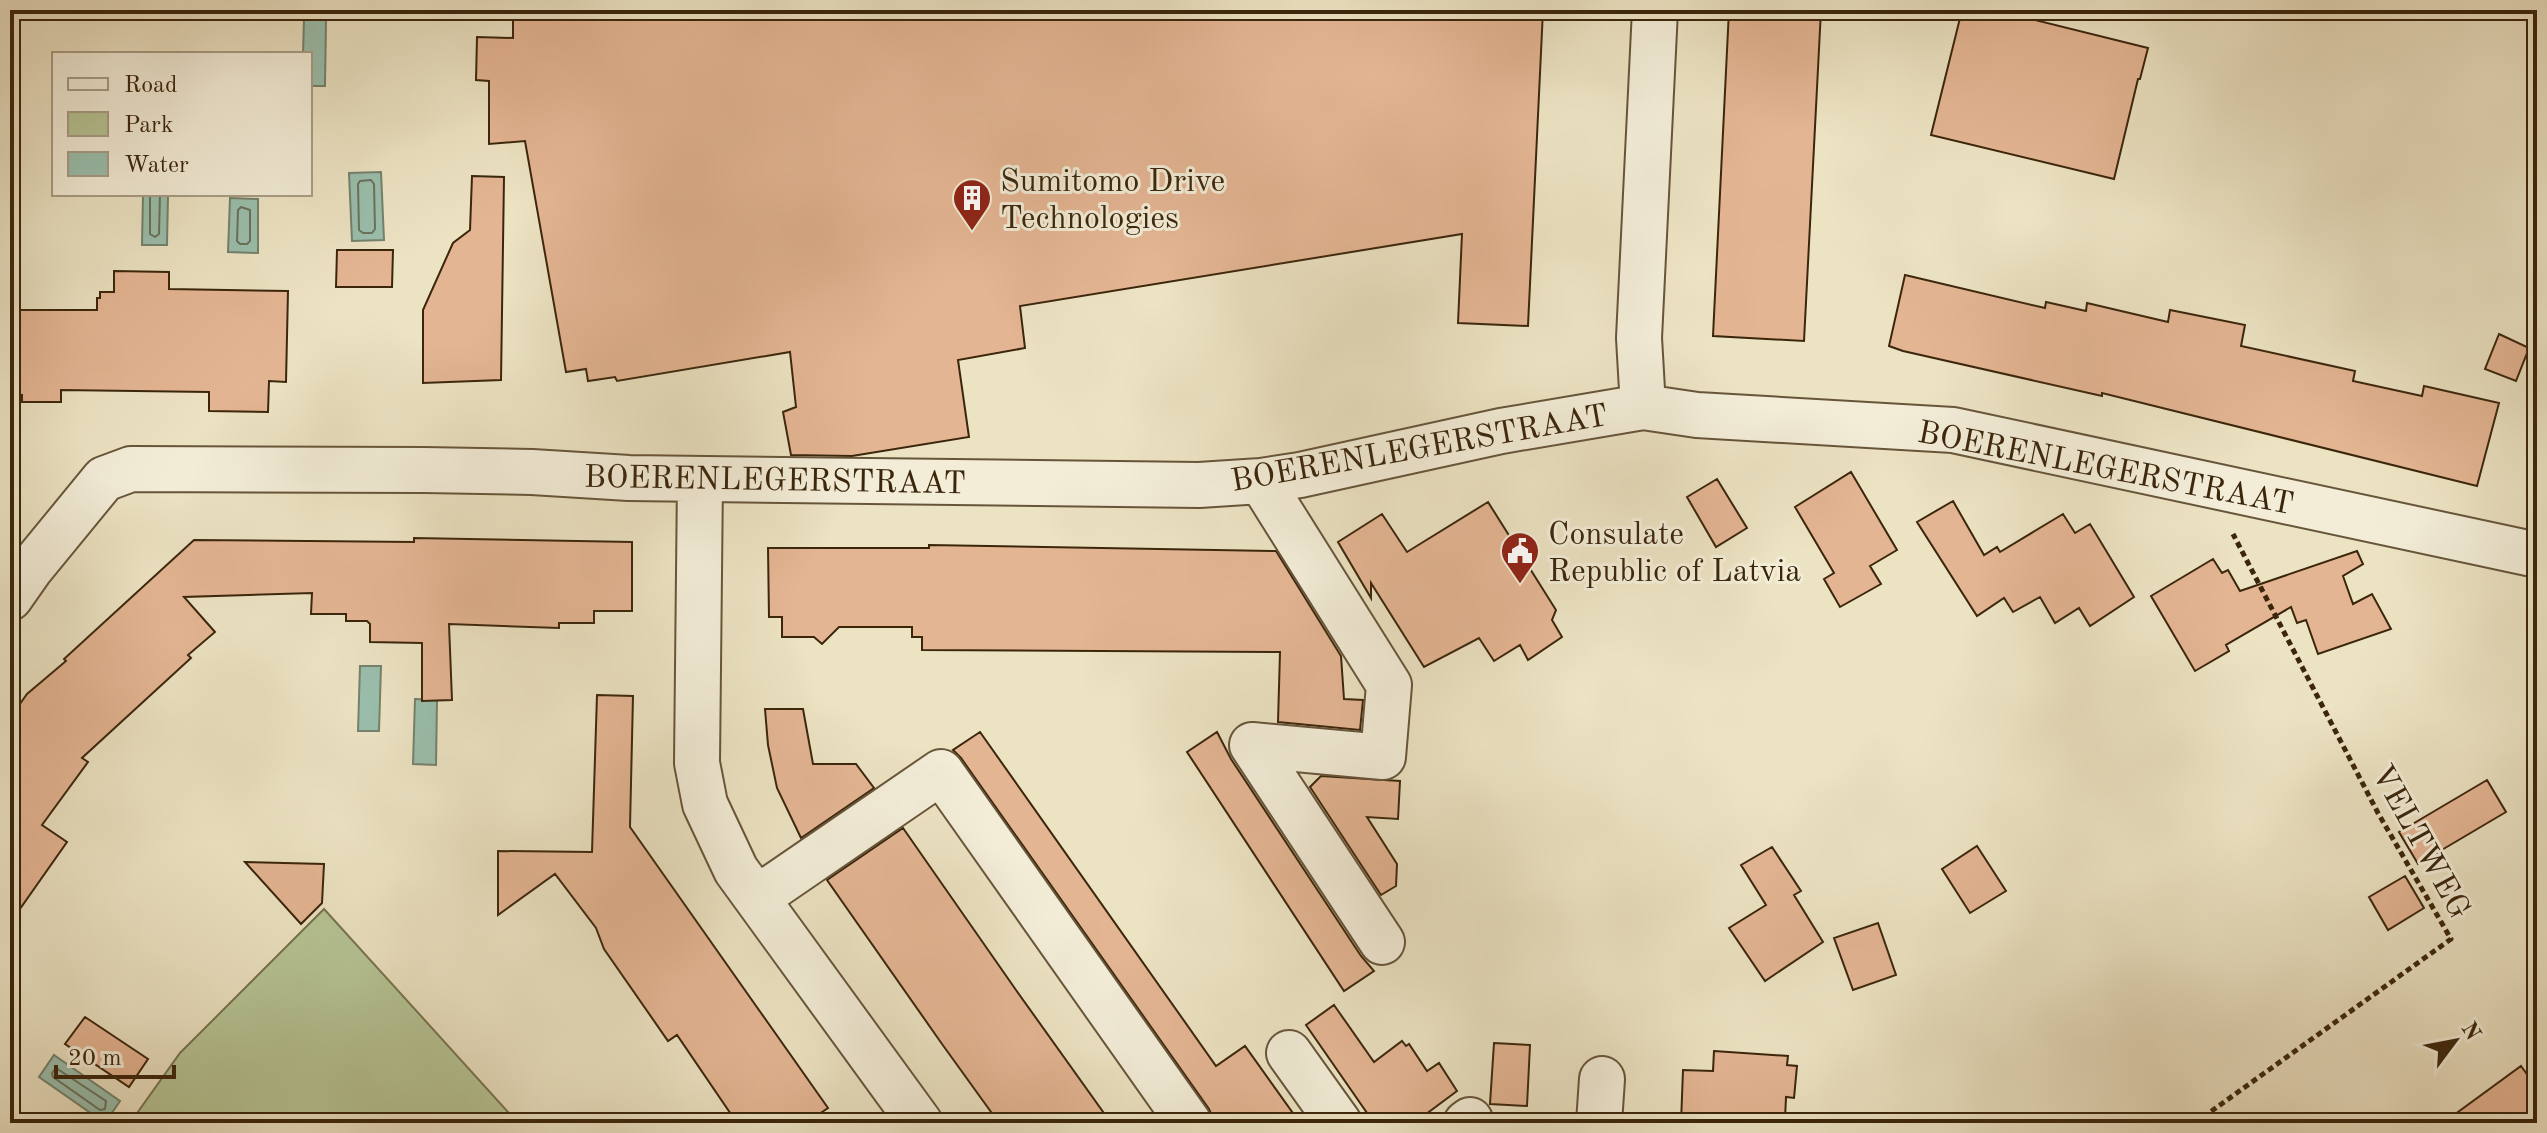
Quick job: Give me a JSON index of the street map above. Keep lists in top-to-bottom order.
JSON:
{
  "streets": {
    "street": ["BOERENLEGERSTRAAT"],
    "path": ["VELTWEG"]
  },
  "crossings": [
    ["BOERENLEGERSTRAAT", "VELTWEG"]
  ],
  "places": {
    "building": ["Sumitomo Drive Technologies"],
    "public building": ["Consulate Republic of Latvia"]
  },
  "legend": ["Road", "Park", "Water"],
  "scale_bar": "20 m",
  "north": "top right"
}
